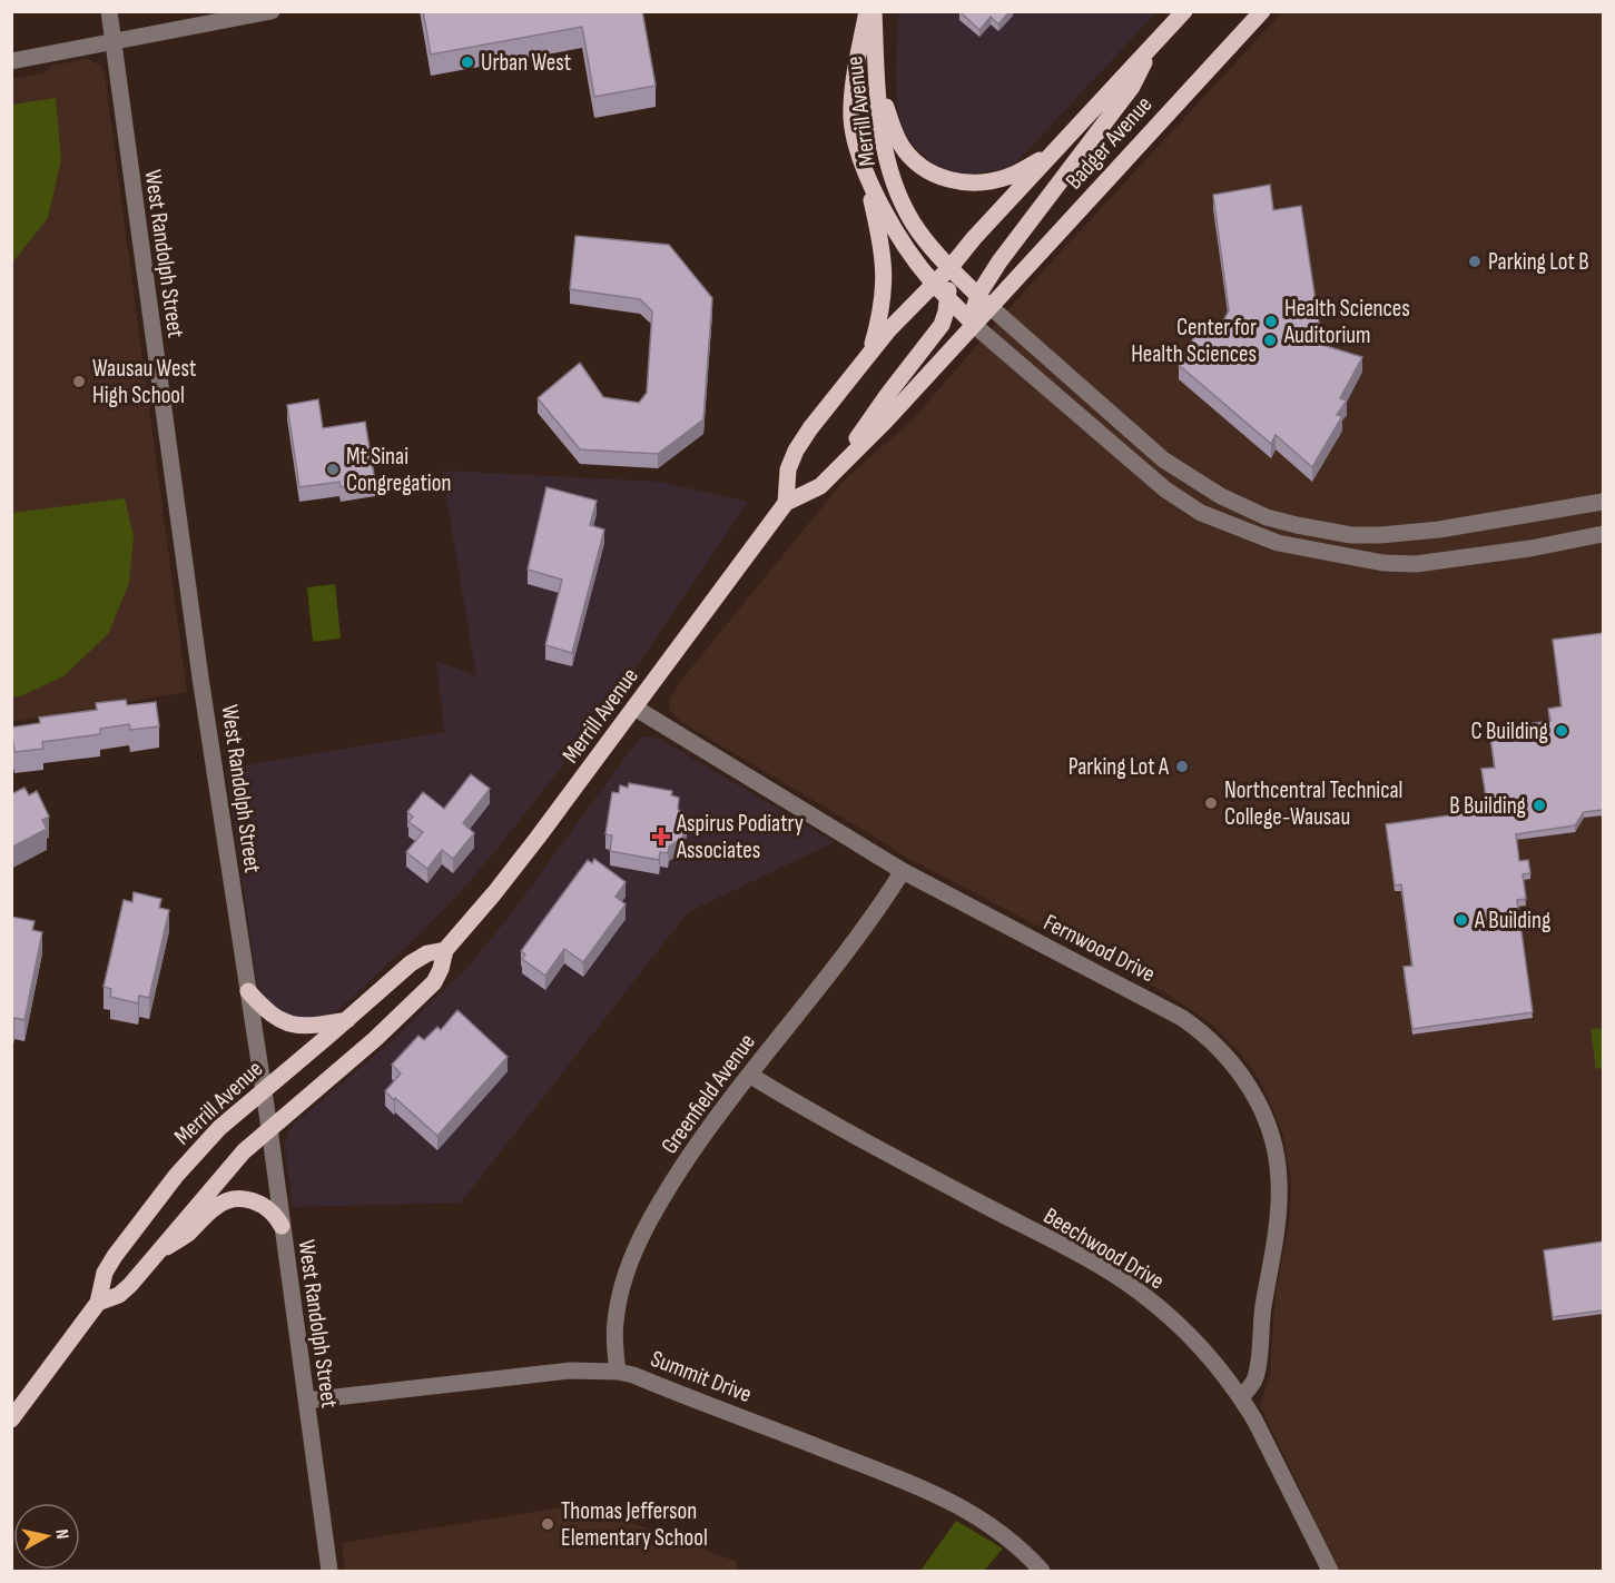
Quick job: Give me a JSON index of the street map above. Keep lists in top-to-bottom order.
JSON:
{
  "streets": {
    "main road": ["Merrill Avenue", "Badger Avenue"],
    "street": [
      "West Randolph Street",
      "Fernwood Drive",
      "Greenfield Avenue",
      "Beechwood Drive",
      "Summit Drive"
    ]
  },
  "crossings": [
    ["Merrill Avenue", "Badger Avenue"],
    ["Merrill Avenue", "West Randolph Street"],
    ["Merrill Avenue", "Fernwood Drive"],
    ["West Randolph Street", "Summit Drive"],
    ["Fernwood Drive", "Greenfield Avenue"],
    ["Fernwood Drive", "Beechwood Drive"],
    ["Greenfield Avenue", "Beechwood Drive"],
    ["Greenfield Avenue", "Summit Drive"]
  ],
  "places": {
    "other": [
      "Urban West",
      "Parking Lot B",
      "Health Sciences Auditorium",
      "Center for Health Sciences",
      "Wausau West High School",
      "Mt Sinai Congregation",
      "C Building",
      "Parking Lot A",
      "Northcentral Technical College-Wausau",
      "B Building",
      "A Building",
      "Thomas Jefferson Elementary School"
    ],
    "health": ["Aspirus Podiatry Associates"]
  },
  "north": "right"
}
